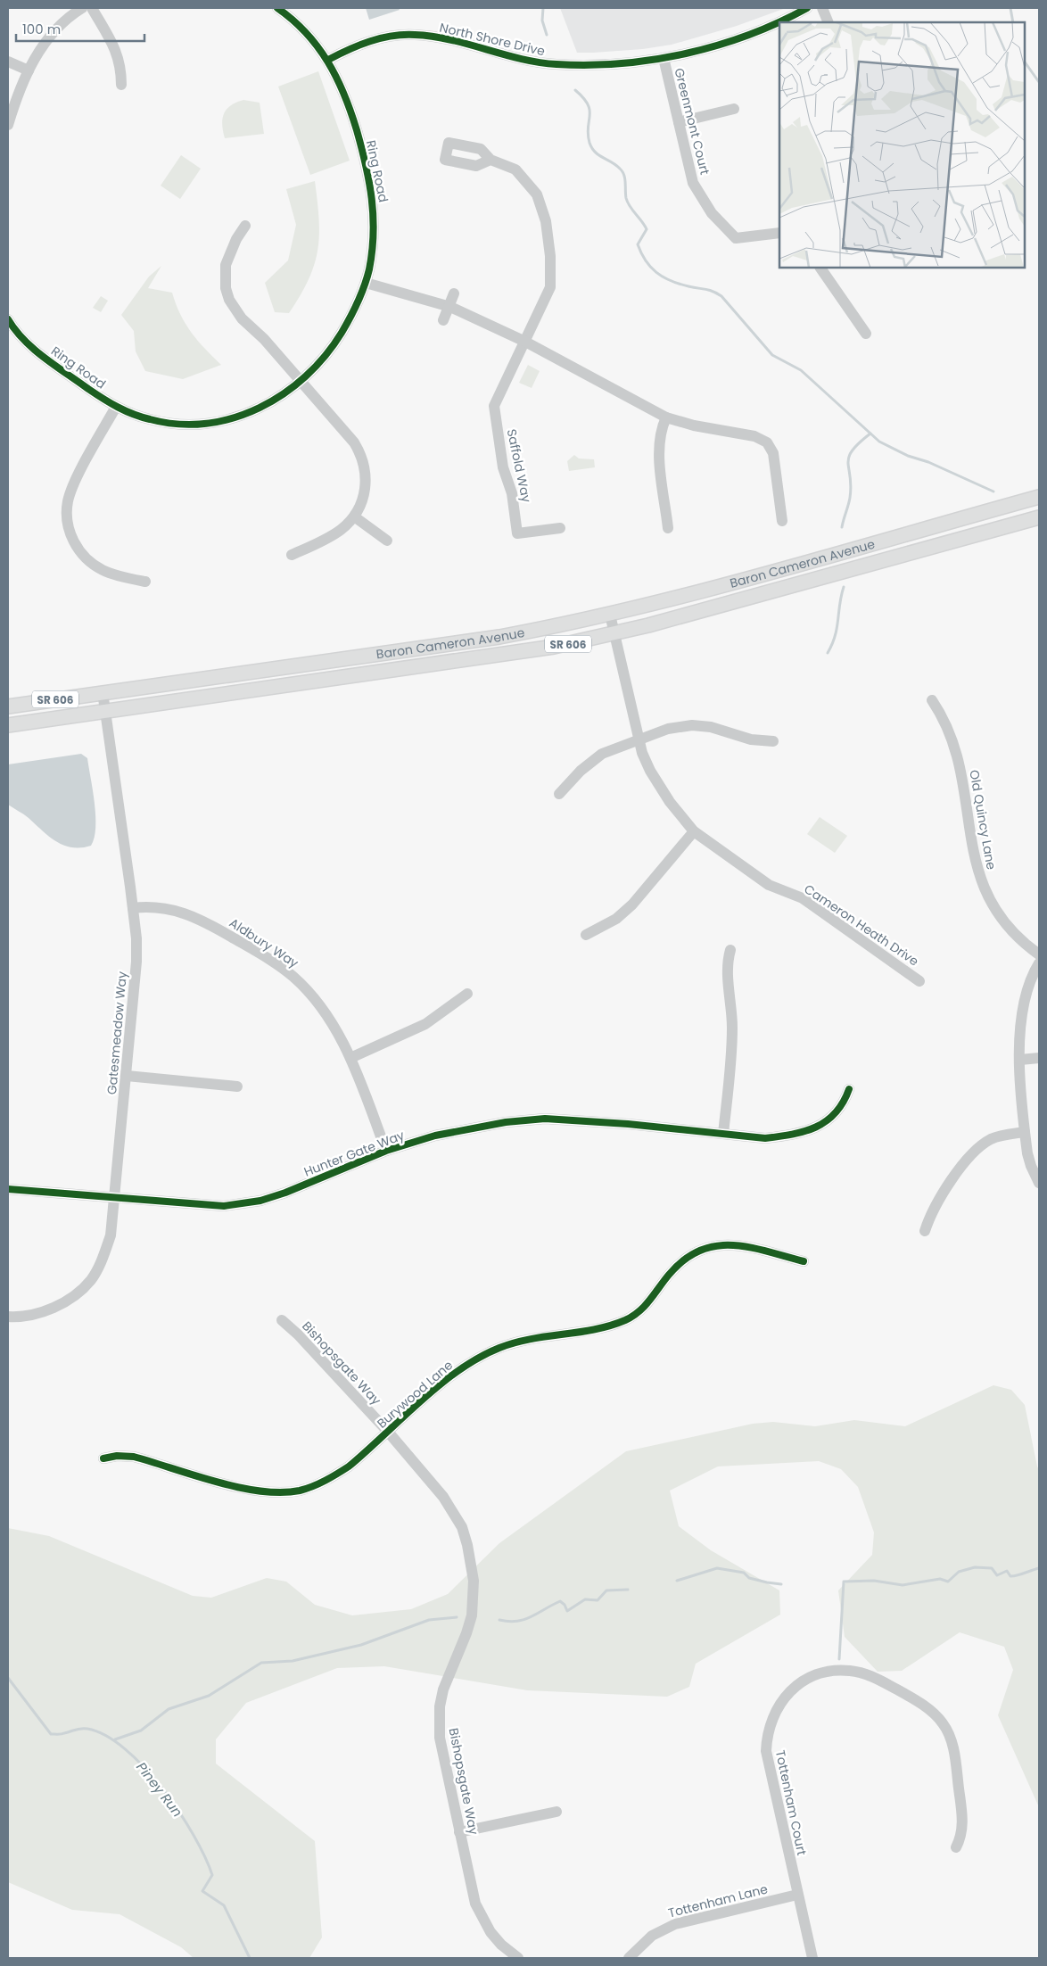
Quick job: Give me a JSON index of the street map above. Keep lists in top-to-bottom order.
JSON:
{
  "streets": {
    "main road": ["Baron Cameron Avenue", "SR 606"],
    "street": [
      "North Shore Drive",
      "Greenmont Court",
      "Ring Road",
      "Saffold Way",
      "Old Quincy Lane",
      "Cameron Heath Drive",
      "Aldbury Way",
      "Gatesmeadow Way",
      "Hunter Gate Way",
      "Bishopsgate Way",
      "Burywood Lane",
      "Tottenham Court",
      "Tottenham Lane"
    ]
  },
  "crossings": [
    ["North Shore Drive", "Greenmont Court"],
    ["North Shore Drive", "Ring Road"],
    ["Baron Cameron Avenue", "Cameron Heath Drive"],
    ["Baron Cameron Avenue", "Gatesmeadow Way"],
    ["Aldbury Way", "Gatesmeadow Way"],
    ["Aldbury Way", "Hunter Gate Way"],
    ["Gatesmeadow Way", "Hunter Gate Way"],
    ["Bishopsgate Way", "Burywood Lane"],
    ["Tottenham Court", "Tottenham Lane"]
  ],
  "water": ["Piney Run"],
  "scale_bar": "100 m"
}
